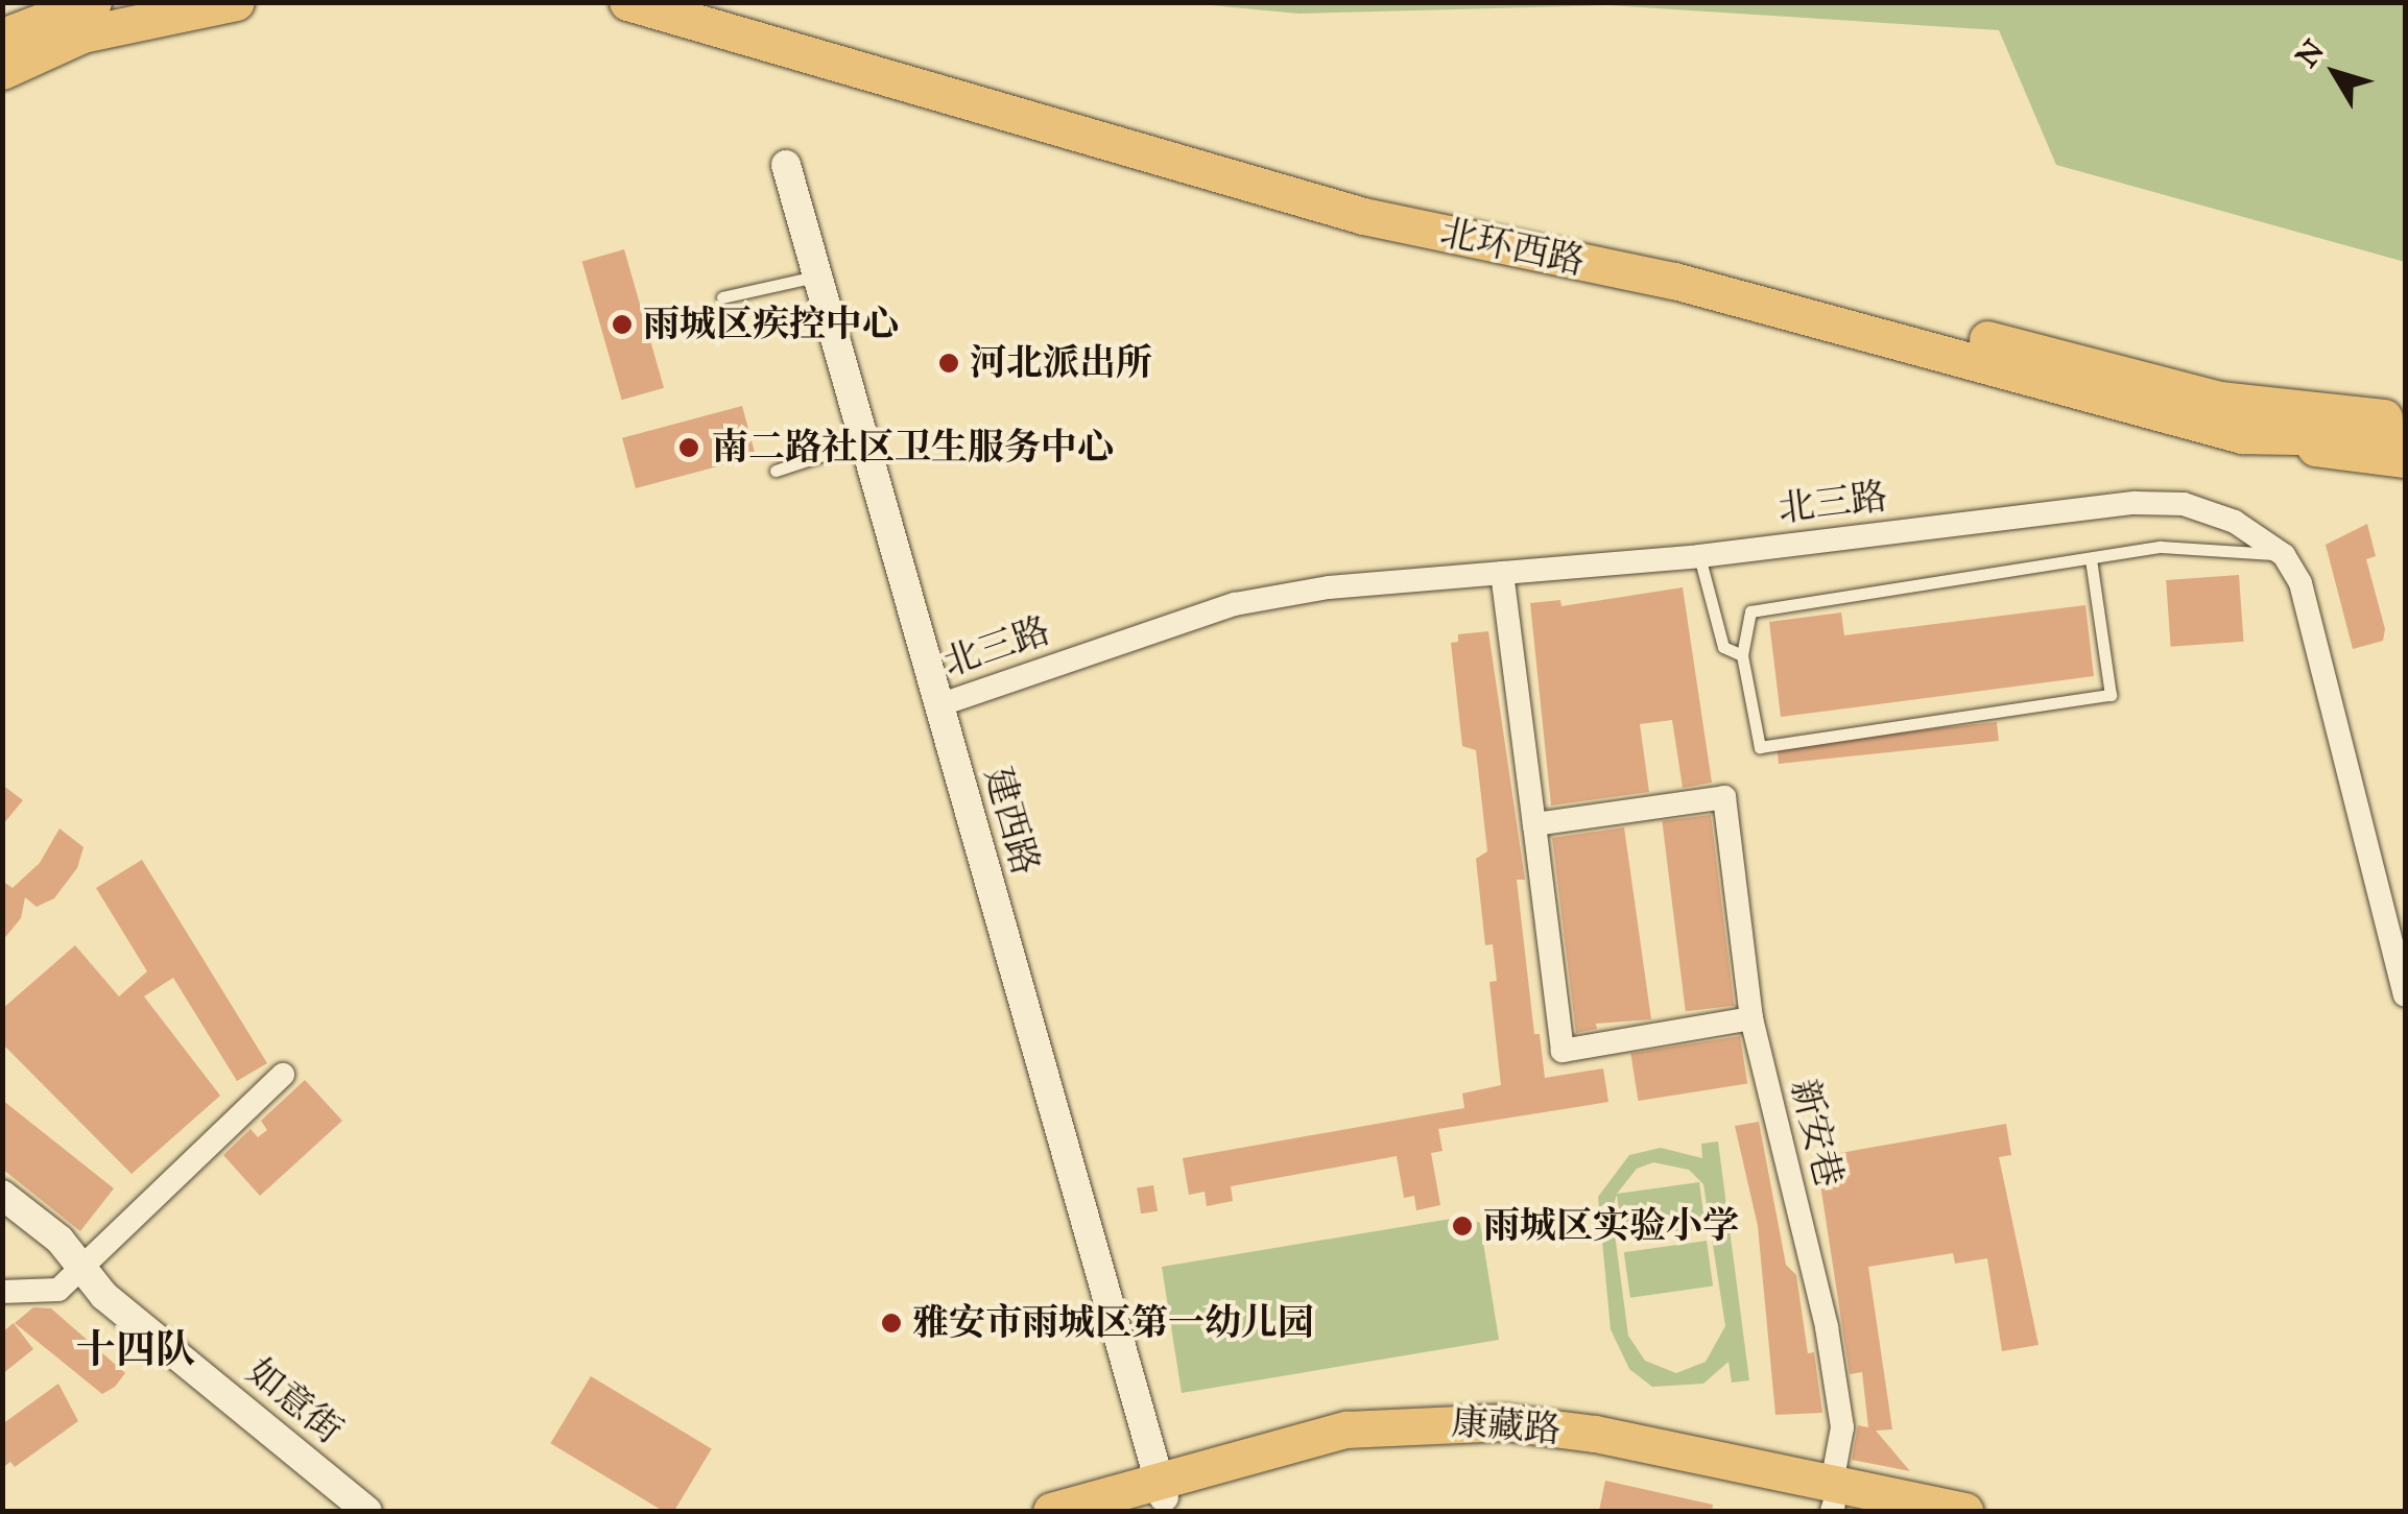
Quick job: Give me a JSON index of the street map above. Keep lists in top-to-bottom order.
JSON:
{
  "streets": {
    "main road": ["北环西路", "康藏路"],
    "street": [
      "北三路",
      "建西路",
      "新安巷",
      "如意街"
    ]
  },
  "crossings": [
    ["北三路", "建西路"],
    ["建西路", "康藏路"],
    ["新安巷", "康藏路"]
  ],
  "districts": ["十四队"],
  "places": [
    "雨城区疾控中心",
    "河北派出所",
    "南二路社区卫生服务中心",
    "雨城区实验小学",
    "雅安市雨城区第一幼儿园"
  ],
  "north": "top left"
}
